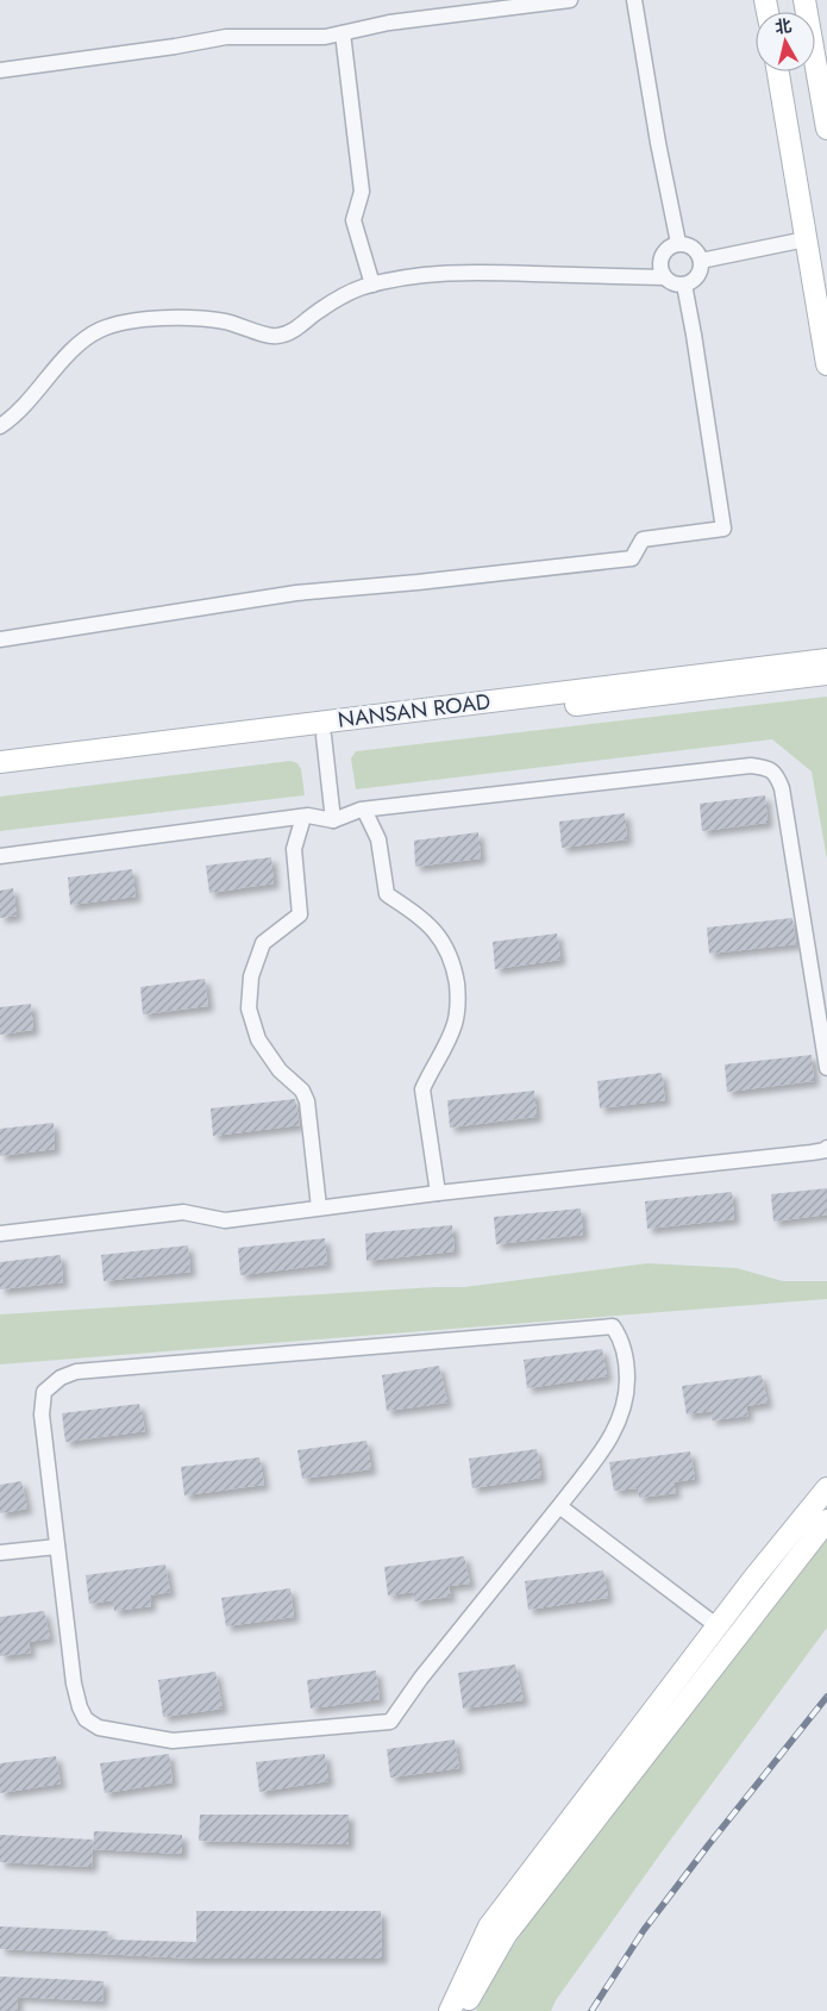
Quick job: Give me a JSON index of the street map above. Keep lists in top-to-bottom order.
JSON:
{
  "streets": {
    "main road": ["NANSAN ROAD"]
  },
  "north": "top"
}
